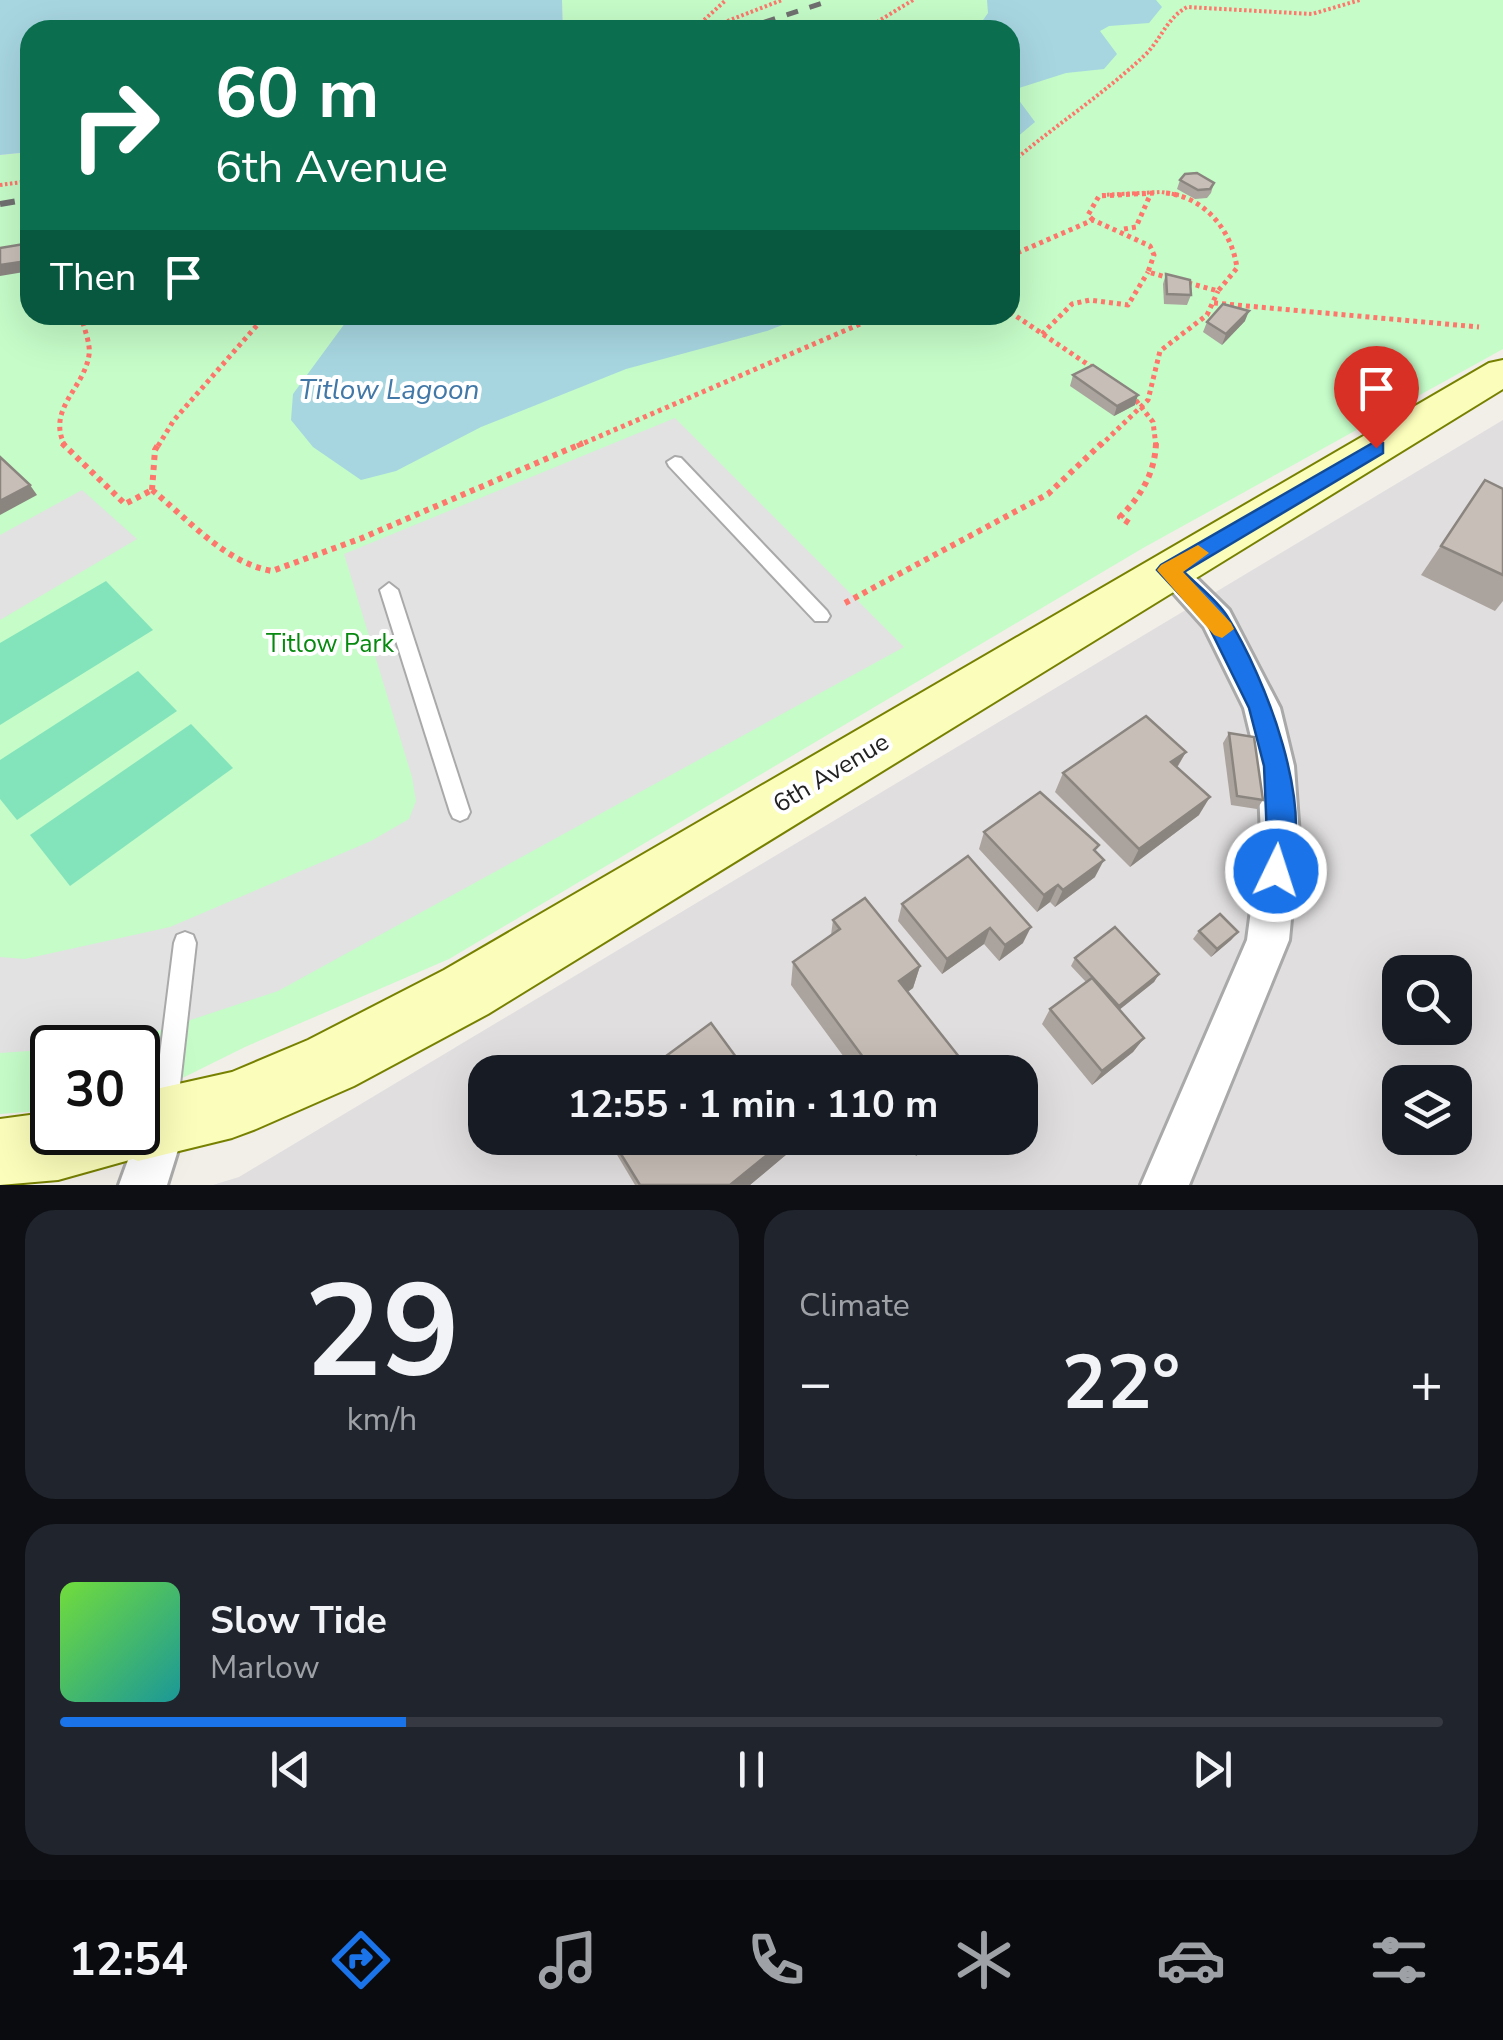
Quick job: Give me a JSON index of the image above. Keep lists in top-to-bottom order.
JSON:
{
  "streets": {
    "street": ["6th Avenue"]
  },
  "water": ["Titlow Lagoon"],
  "parks": ["Titlow Park"],
  "page": {
    "turn": ["60 m", "6th Avenue"],
    "then": "Then",
    "limit": "30",
    "trip": "12:55 · 1 min · 110 m",
    "tile": [
      ["29", "km/h"],
      "Climate"
    ],
    "heat": ["−", "22°", "+"],
    "song": ["Slow Tide", "Marlow"],
    "tabs": "12:54"
  }
}
